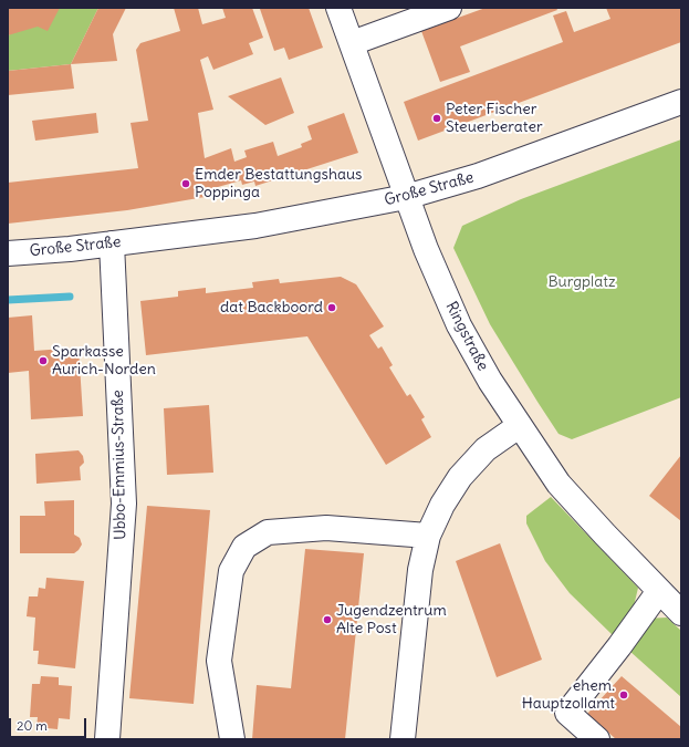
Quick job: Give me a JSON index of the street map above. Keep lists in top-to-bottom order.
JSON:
{
  "streets": {
    "street": ["Große Straße", "Ringstraße", "Ubbo-Emmius-Straße"]
  },
  "crossings": [
    ["Große Straße", "Ringstraße"],
    ["Große Straße", "Ubbo-Emmius-Straße"]
  ],
  "parks": ["Burgplatz"],
  "places": [
    "Peter Fischer Steuerberater",
    "Emder Bestattungshaus Poppinga",
    "dat Backboord",
    "Sparkasse Aurich-Norden",
    "Jugendzentrum Alte Post",
    "ehem. Hauptzollamt"
  ],
  "scale_bar": "20 m"
}
